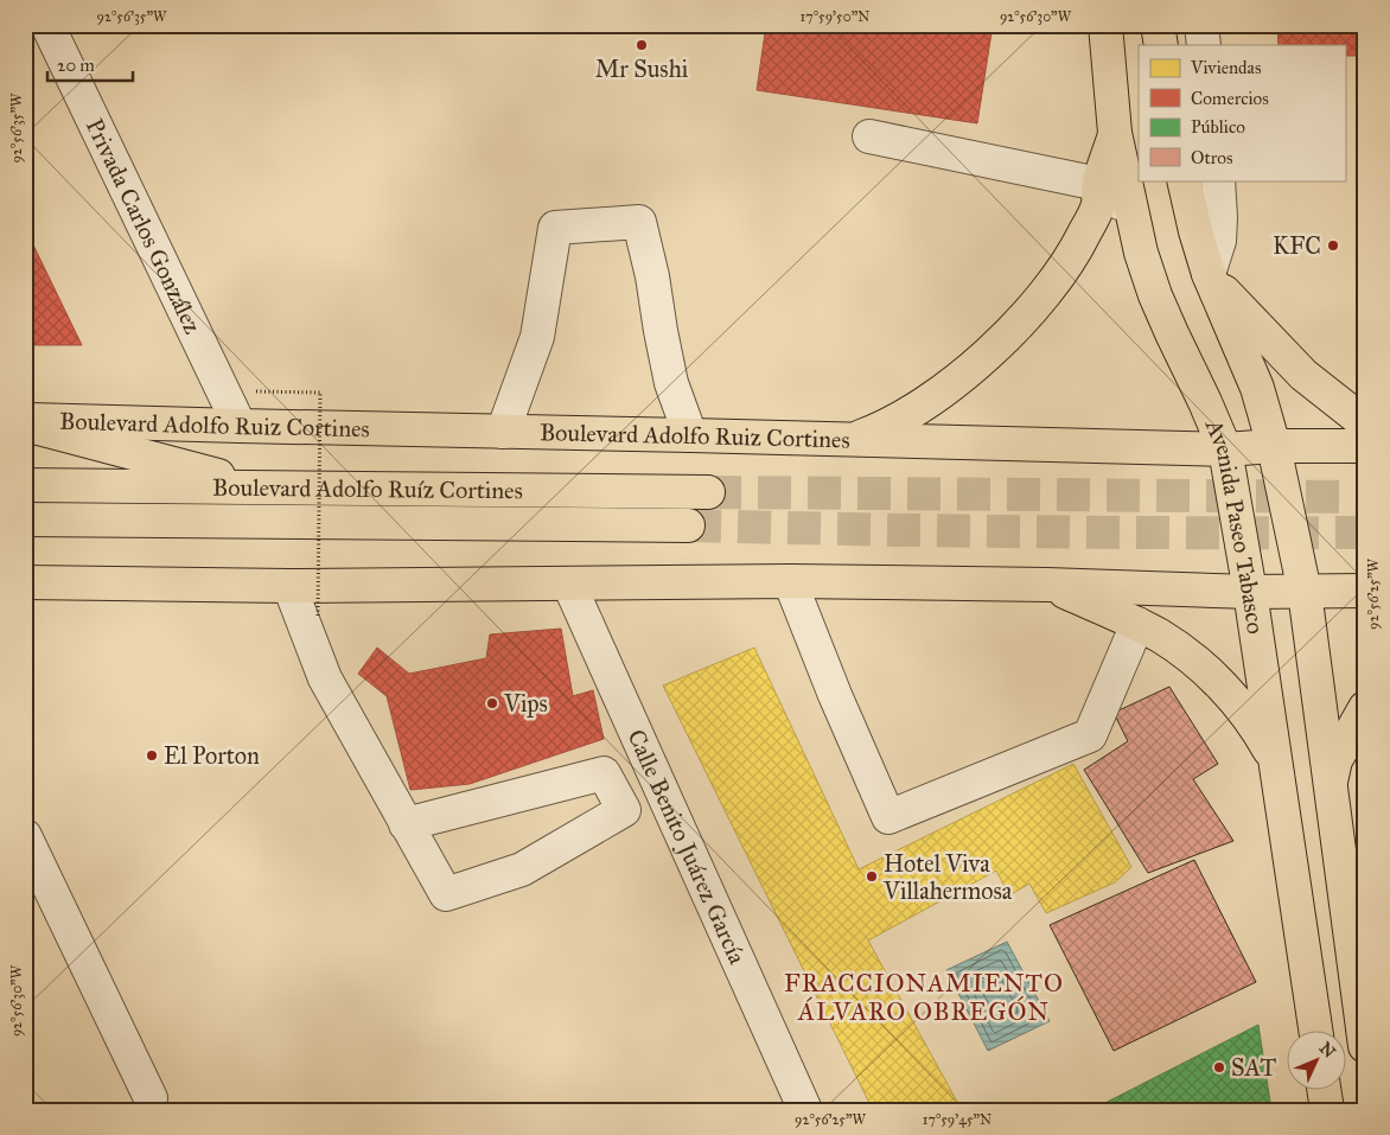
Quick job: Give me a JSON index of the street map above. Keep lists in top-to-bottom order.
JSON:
{
  "streets": {
    "main road": ["Boulevard Adolfo Ruiz Cortines", "Boulevard Adolfo Ruíz Cortines", "Avenida Paseo Tabasco"],
    "street": ["Privada Carlos González", "Calle Benito Juárez García"]
  },
  "crossings": [
    ["Privada Carlos González", "Boulevard Adolfo Ruiz Cortines"],
    ["Boulevard Adolfo Ruiz Cortines", "Avenida Paseo Tabasco"]
  ],
  "districts": ["FRACCIONAMIENTO ÁLVARO OBREGÓN"],
  "places": [
    "Mr Sushi",
    "KFC",
    "Vips",
    "El Porton",
    "Hotel Viva Villahermosa",
    "SAT"
  ],
  "legend": [
    "Viviendas",
    "Comercios",
    "Público",
    "Otros"
  ],
  "scale_bar": "20 m",
  "north": "top right",
  "coordinates": [
    "92°56'35\"W",
    "17°59'50\"N",
    "92°56'30\"W",
    "92°56'25\"W",
    "17°59'45\"N"
  ]
}
